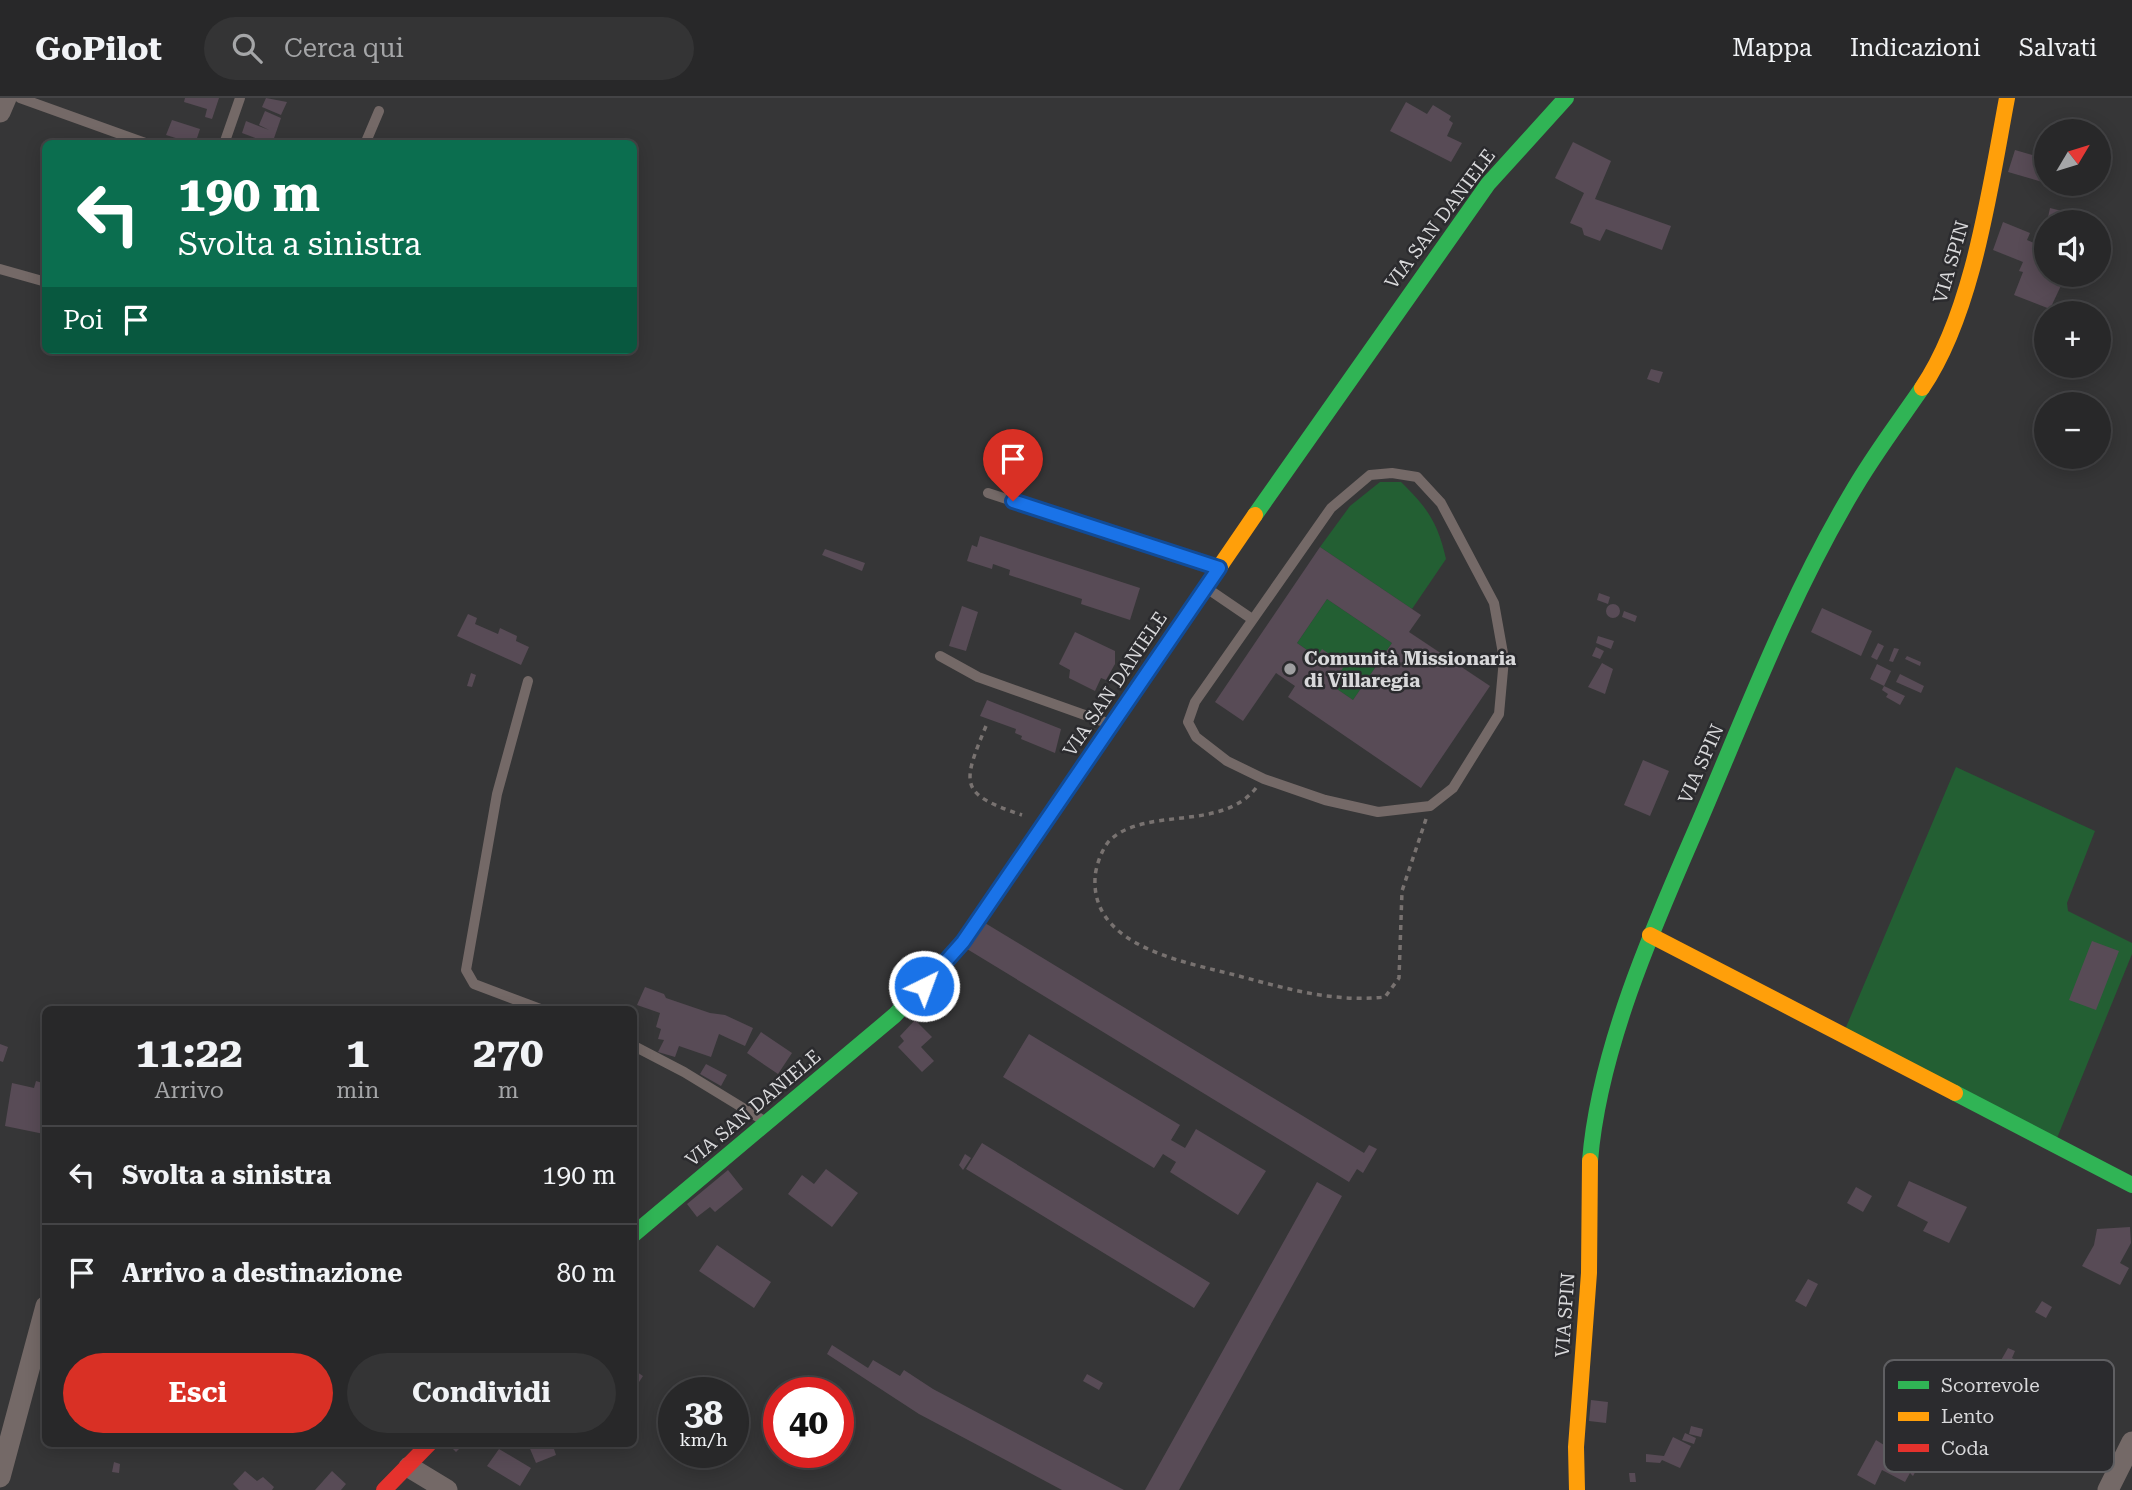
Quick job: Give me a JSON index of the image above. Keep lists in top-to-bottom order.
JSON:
{
  "streets": {
    "street": ["VIA SAN DANIELE", "VIA SPIN"]
  },
  "places": ["Comunità Missionaria di Villaregia"],
  "legend": ["Scorrevole", "Lento", "Coda"],
  "north": "top right",
  "page": {
    "header": "GoPilot",
    "search": "Cerca qui",
    "nav": ["Mappa", "Indicazioni", "Salvati"],
    "map_buttons": ["+", "−"],
    "turn": ["190 m", "Svolta a sinistra"],
    "then": "Poi",
    "eta": [
      "11:22",
      "Arrivo",
      "1",
      "min",
      "270",
      "m"
    ],
    "list": [
      {
        "name": "Svolta a sinistra",
        "value": "190 m"
      },
      {
        "name": "Arrivo a destinazione",
        "value": "80 m"
      }
    ],
    "buttons": ["Esci", "Condividi"],
    "speed": "38 km/h",
    "limit": "40"
  }
}
